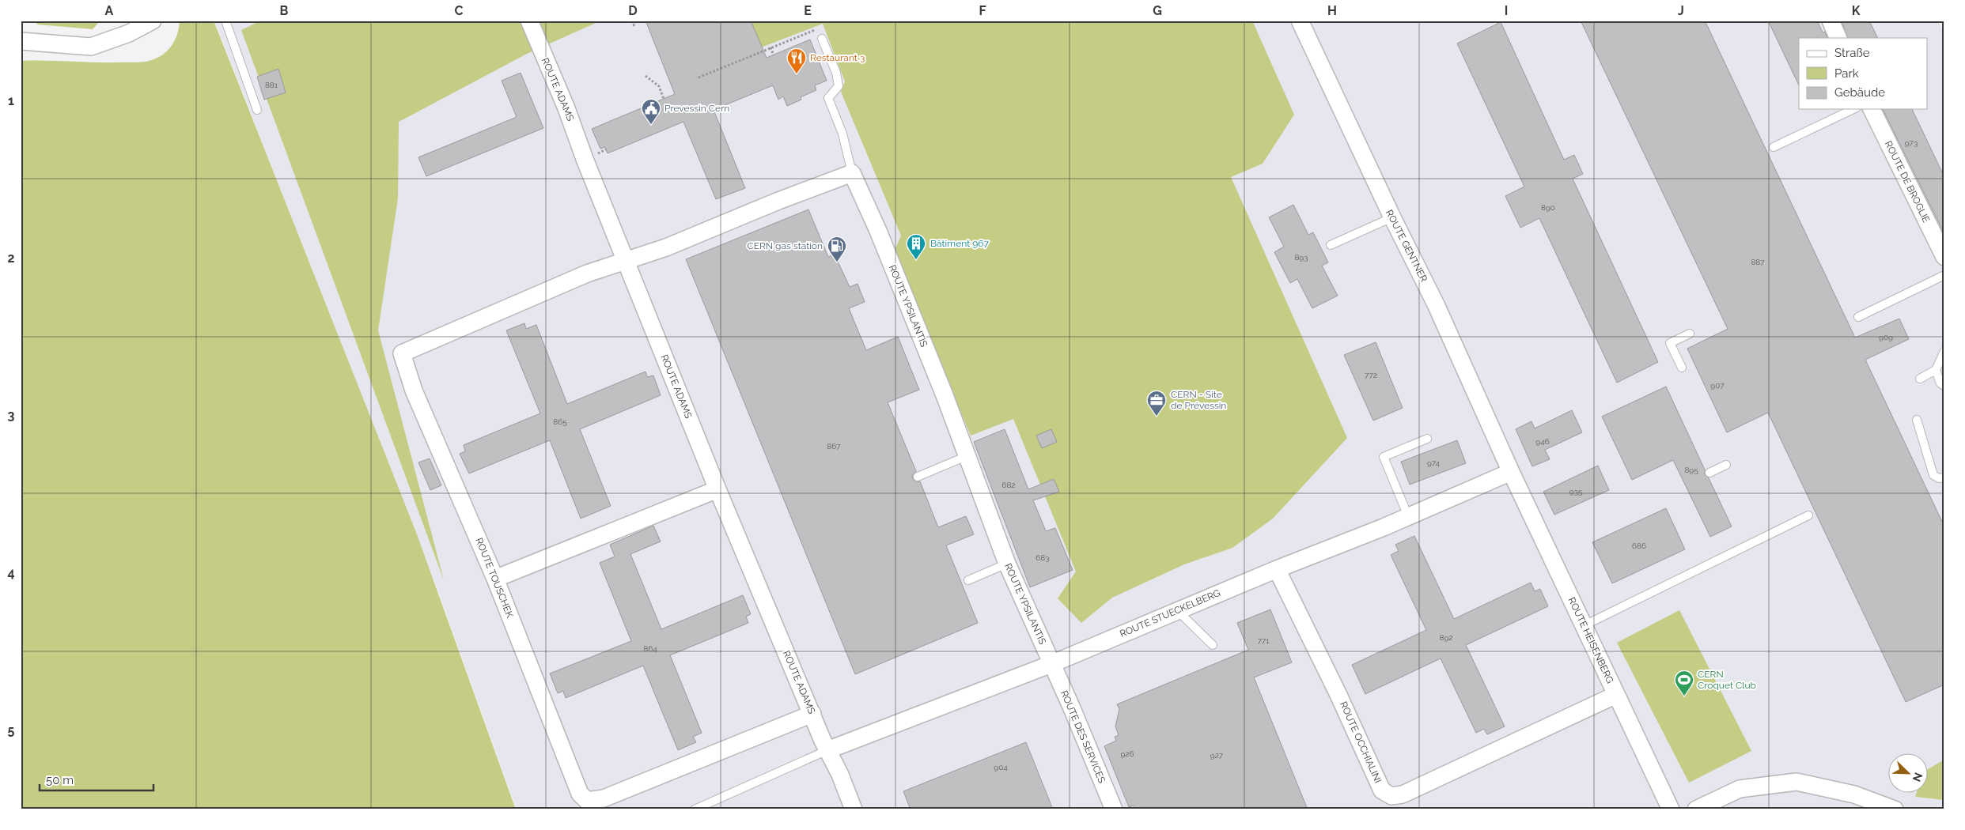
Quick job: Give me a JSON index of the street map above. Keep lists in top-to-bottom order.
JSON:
{
  "streets": {
    "street": [
      "ROUTE ADAMS",
      "ROUTE DE BROGLIE",
      "ROUTE GENTNER",
      "ROUTE YPSILANTIS",
      "ROUTE TOUSCHEK",
      "ROUTE STUECKELBERG",
      "ROUTE HEISENBERG",
      "ROUTE DES SERVICES",
      "ROUTE OCCHIALINI"
    ]
  },
  "crossings": [
    ["ROUTE ADAMS", "ROUTE TOUSCHEK"],
    ["ROUTE ADAMS", "ROUTE STUECKELBERG"],
    ["ROUTE GENTNER", "ROUTE STUECKELBERG"],
    ["ROUTE GENTNER", "ROUTE HEISENBERG"],
    ["ROUTE YPSILANTIS", "ROUTE STUECKELBERG"],
    ["ROUTE YPSILANTIS", "ROUTE DES SERVICES"],
    ["ROUTE STUECKELBERG", "ROUTE HEISENBERG"],
    ["ROUTE STUECKELBERG", "ROUTE DES SERVICES"],
    ["ROUTE STUECKELBERG", "ROUTE OCCHIALINI"],
    ["ROUTE HEISENBERG", "ROUTE OCCHIALINI"]
  ],
  "places": {
    "restaurant": ["Restaurant 3"],
    "public building": ["Prevessin Cern"],
    "building": ["Bâtiment 967"],
    "fuel station": ["CERN gas station"],
    "office": ["CERN - Site de Prévessin"],
    "sports": ["CERN Croquet Club"]
  },
  "house_numbers": [
    "881",
    "973",
    "890",
    "893",
    "887",
    "909",
    "772",
    "907",
    "865",
    "946",
    "867",
    "974",
    "895",
    "682",
    "935",
    "686",
    "683",
    "892",
    "771",
    "864",
    "926",
    "927",
    "904"
  ],
  "legend": ["Straße", "Park", "Gebäude"],
  "scale_bar": "50 m",
  "north": "bottom right",
  "grid": {
    "columns": [
      "A",
      "B",
      "C",
      "D",
      "E",
      "F",
      "G",
      "H",
      "I",
      "J",
      "K"
    ],
    "rows": [
      "1",
      "2",
      "3",
      "4",
      "5"
    ]
  }
}
